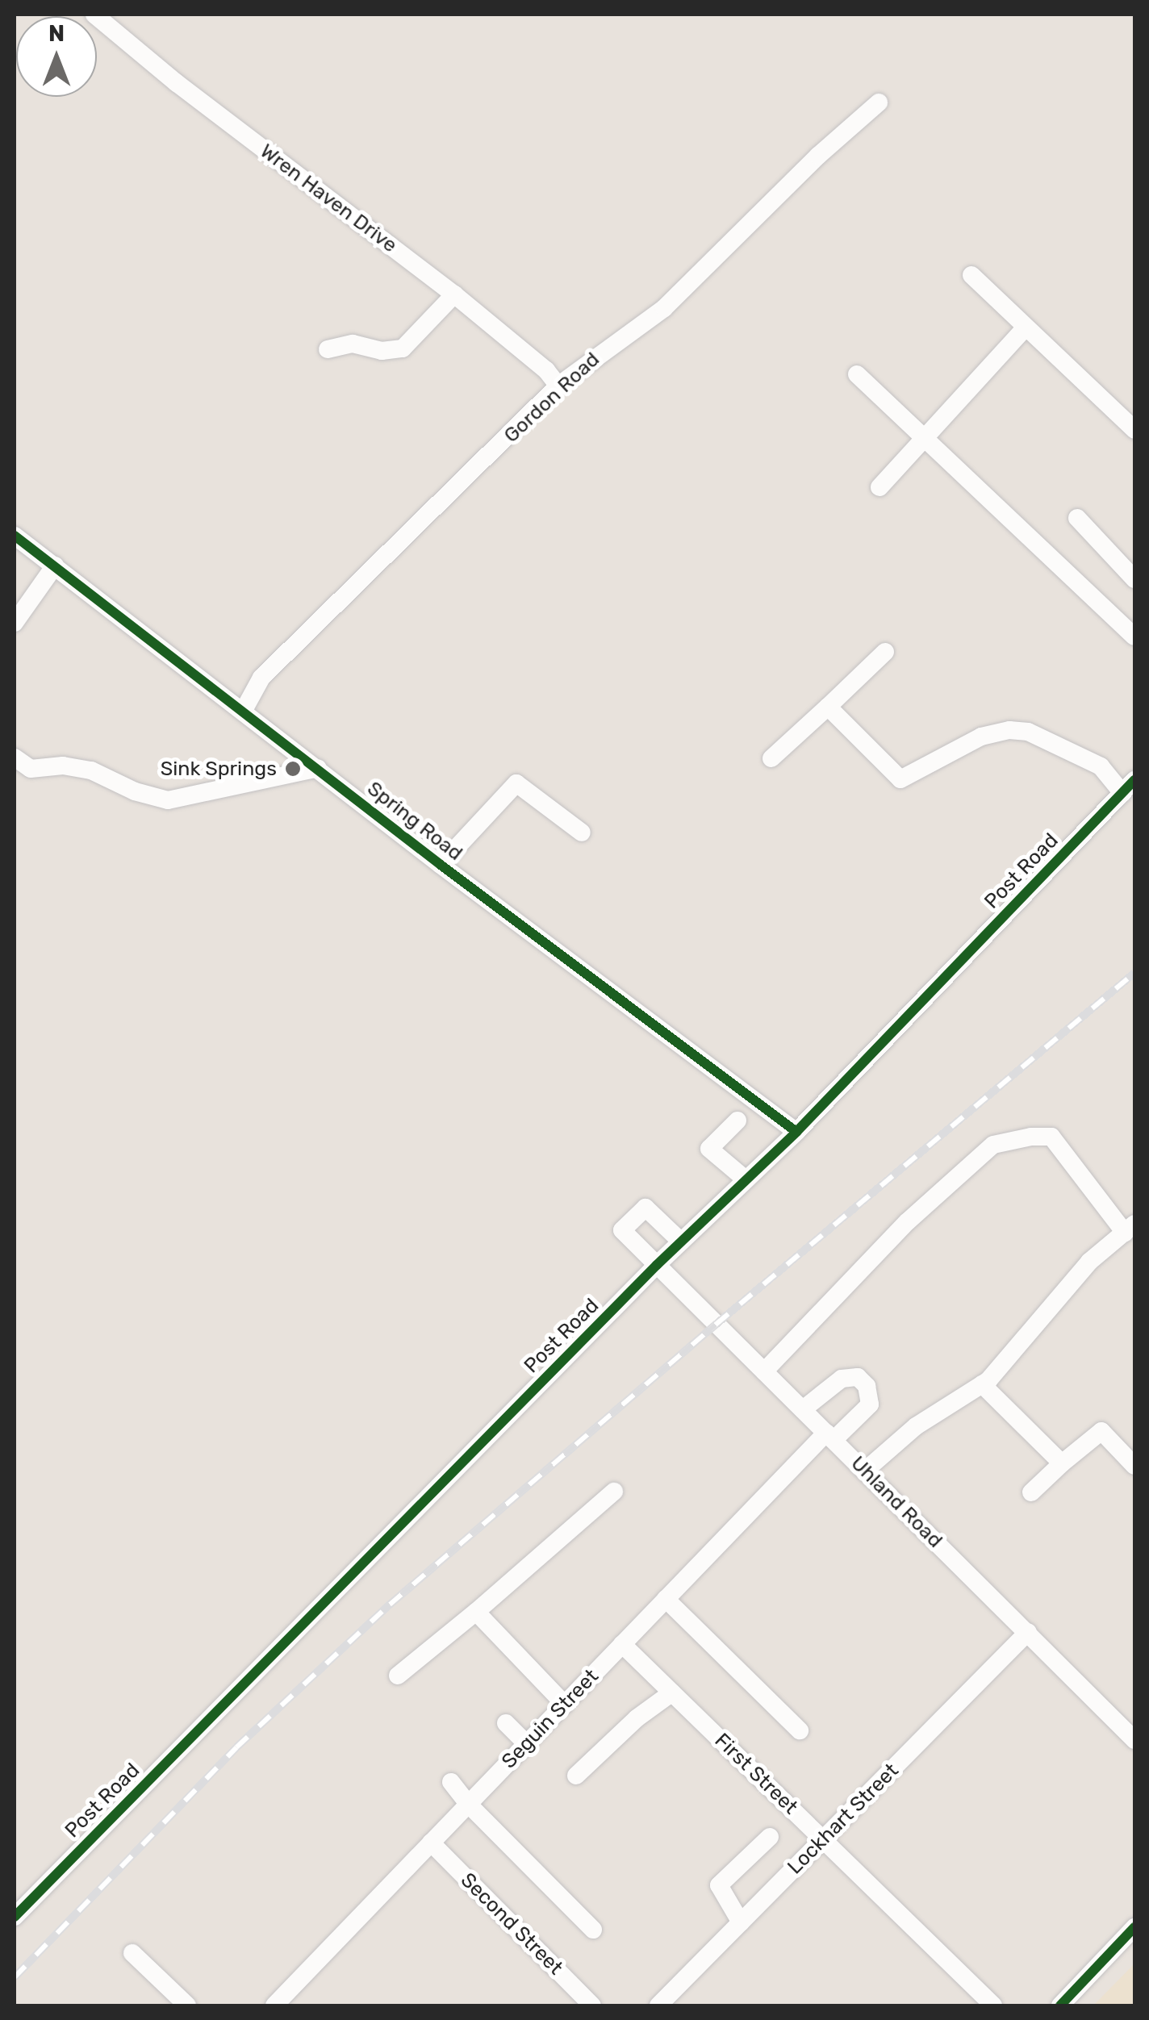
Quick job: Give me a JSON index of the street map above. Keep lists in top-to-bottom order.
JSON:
{
  "streets": {
    "street": [
      "Wren Haven Drive",
      "Gordon Road",
      "Spring Road",
      "Post Road",
      "Uhland Road",
      "Seguin Street",
      "First Street",
      "Lockhart Street",
      "Second Street"
    ]
  },
  "crossings": [
    ["Wren Haven Drive", "Gordon Road"],
    ["Gordon Road", "Spring Road"],
    ["Spring Road", "Post Road"],
    ["Post Road", "Uhland Road"],
    ["Uhland Road", "Seguin Street"],
    ["Uhland Road", "Lockhart Street"],
    ["Seguin Street", "First Street"],
    ["Seguin Street", "Second Street"],
    ["First Street", "Lockhart Street"]
  ],
  "places": ["Sink Springs"],
  "north": "top"
}
